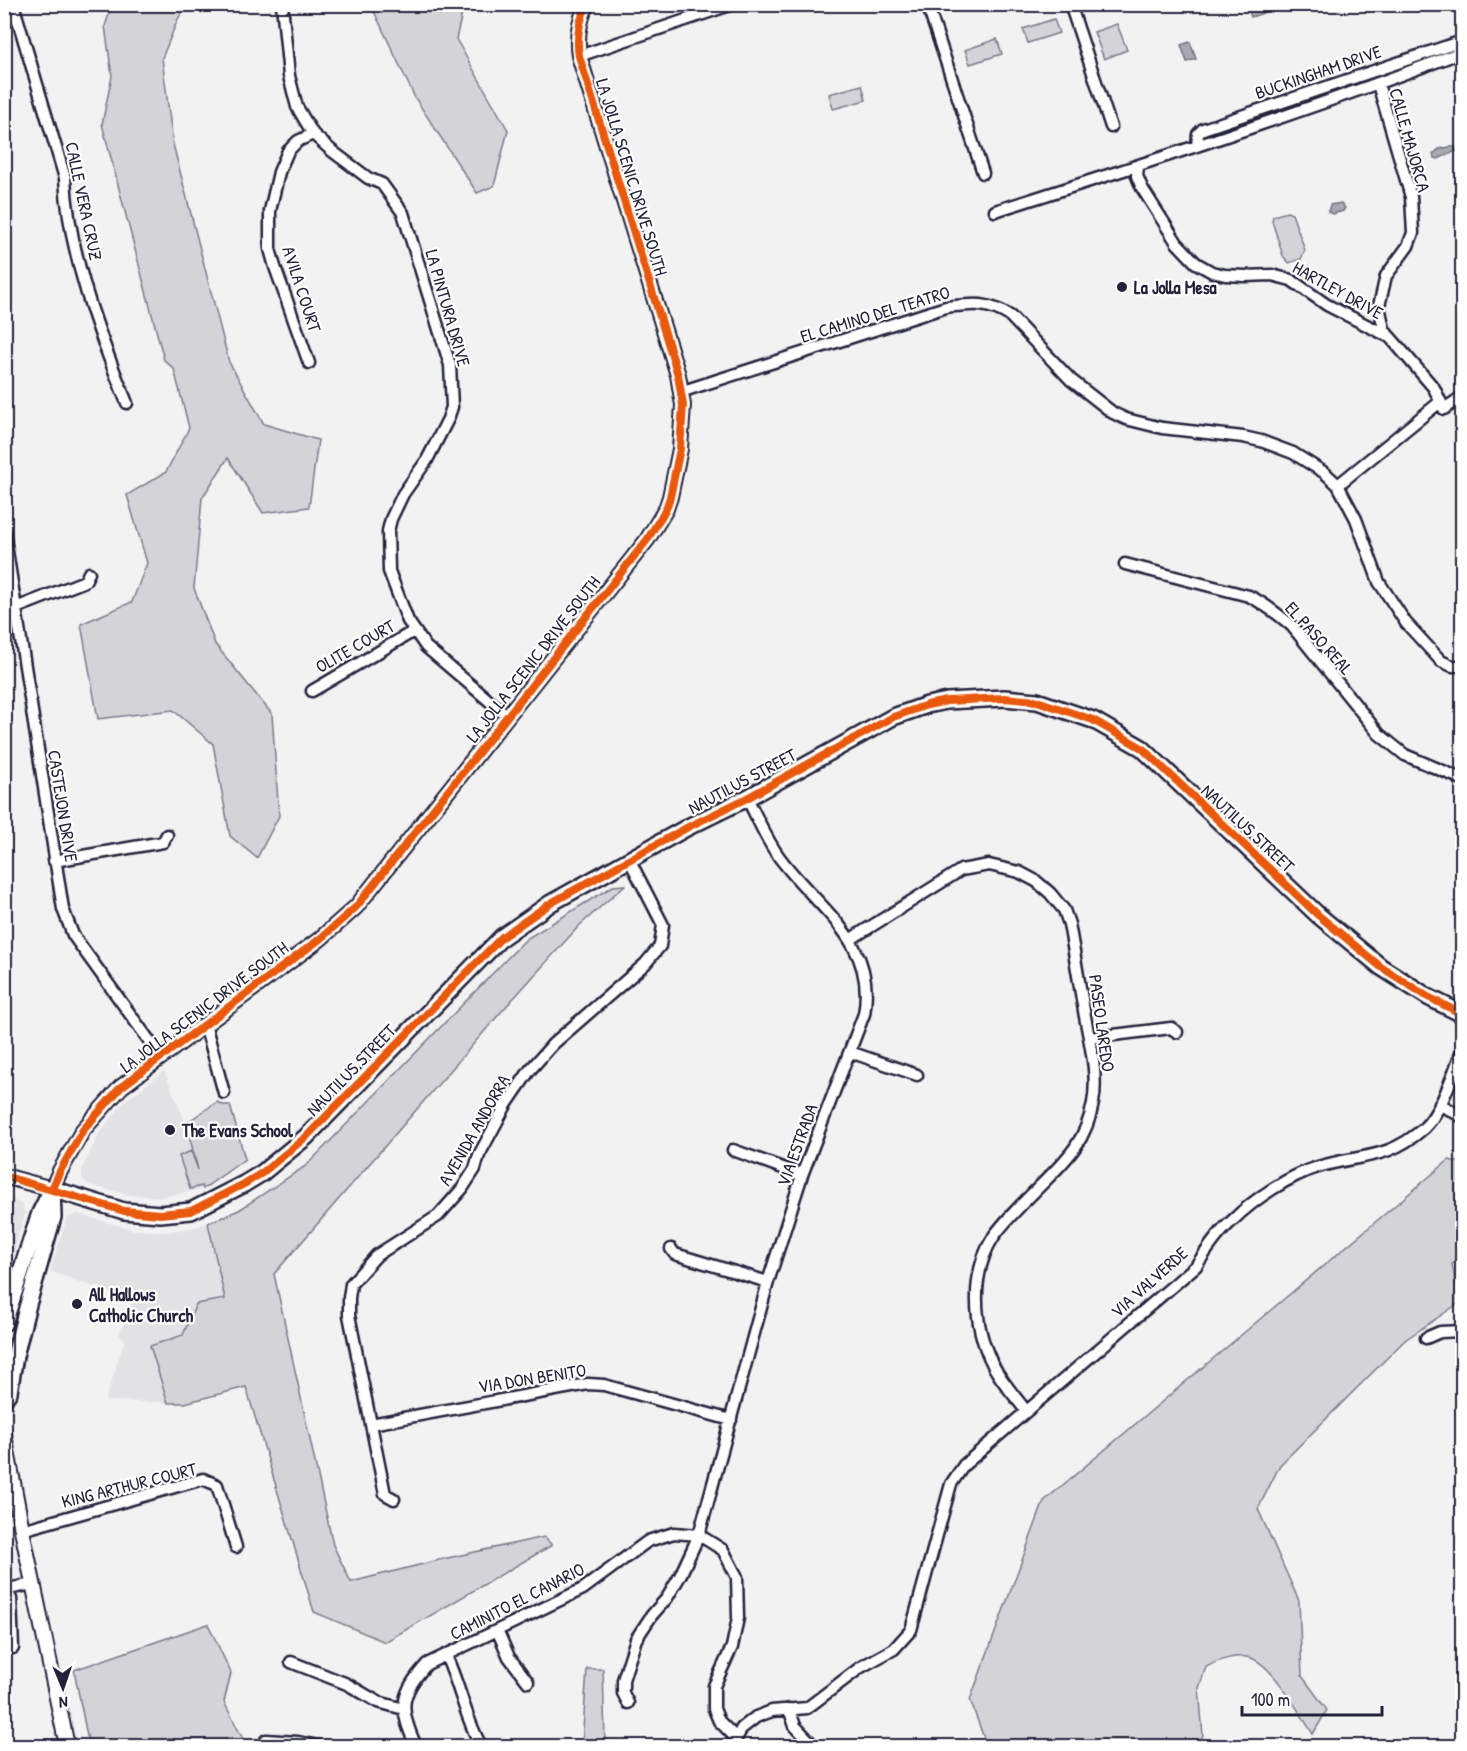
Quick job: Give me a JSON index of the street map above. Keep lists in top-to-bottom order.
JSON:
{
  "streets": {
    "main road": ["LA JOLLA SCENIC DRIVE SOUTH", "NAUTILUS STREET"],
    "street": [
      "BUCKINGHAM DRIVE",
      "CALLE MAJORCA",
      "CALLE VERA CRUZ",
      "AVILA COURT",
      "HARTLEY DRIVE",
      "LA PINTURA DRIVE",
      "EL CAMINO DEL TEATRO",
      "EL PASO REAL",
      "OLITE COURT",
      "CASTEJON DRIVE",
      "PASEO LAREDO",
      "AVENIDA ANDORRA",
      "VIA ESTRADA",
      "VIA VALVERDE",
      "VIA DON BENITO",
      "KING ARTHUR COURT",
      "CAMINITO EL CANARIO"
    ]
  },
  "crossings": [
    ["BUCKINGHAM DRIVE", "CALLE MAJORCA"],
    ["BUCKINGHAM DRIVE", "HARTLEY DRIVE"],
    ["CALLE MAJORCA", "HARTLEY DRIVE"],
    ["LA JOLLA SCENIC DRIVE SOUTH", "LA PINTURA DRIVE"],
    ["LA JOLLA SCENIC DRIVE SOUTH", "EL CAMINO DEL TEATRO"],
    ["LA JOLLA SCENIC DRIVE SOUTH", "NAUTILUS STREET"],
    ["LA JOLLA SCENIC DRIVE SOUTH", "CASTEJON DRIVE"],
    ["AVILA COURT", "LA PINTURA DRIVE"],
    ["LA PINTURA DRIVE", "OLITE COURT"],
    ["NAUTILUS STREET", "AVENIDA ANDORRA"],
    ["NAUTILUS STREET", "VIA ESTRADA"],
    ["PASEO LAREDO", "VIA ESTRADA"],
    ["PASEO LAREDO", "VIA VALVERDE"],
    ["AVENIDA ANDORRA", "VIA DON BENITO"],
    ["VIA ESTRADA", "VIA DON BENITO"],
    ["VIA ESTRADA", "CAMINITO EL CANARIO"]
  ],
  "places": ["La Jolla Mesa", "The Evans School", "All Hallows Catholic Church"],
  "scale_bar": "100 m",
  "north": "bottom"
}
